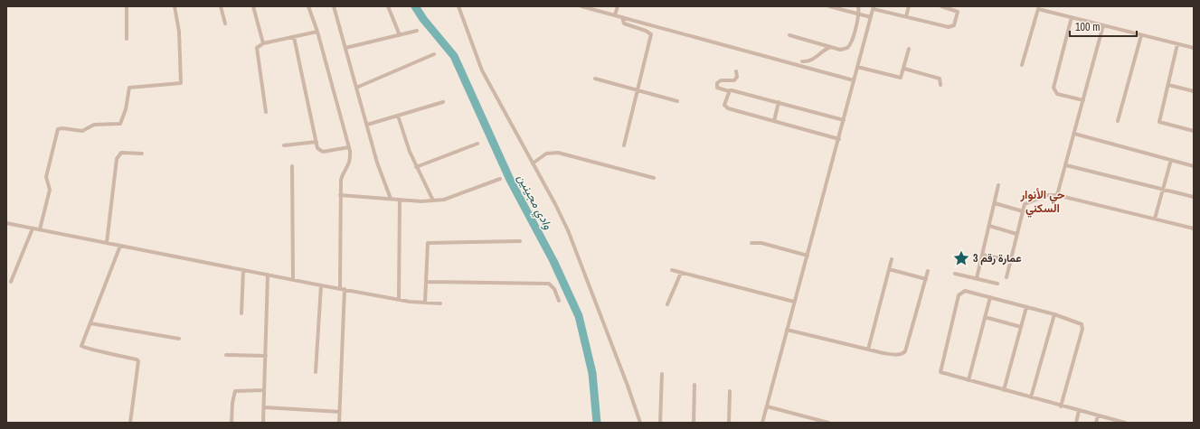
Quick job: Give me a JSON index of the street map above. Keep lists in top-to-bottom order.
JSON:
{
  "districts": ["حي الأنوار السكني"],
  "water": ["وادي مجينين"],
  "places": {
    "place": ["عمارة رقم 3"]
  },
  "scale_bar": "100 m"
}
